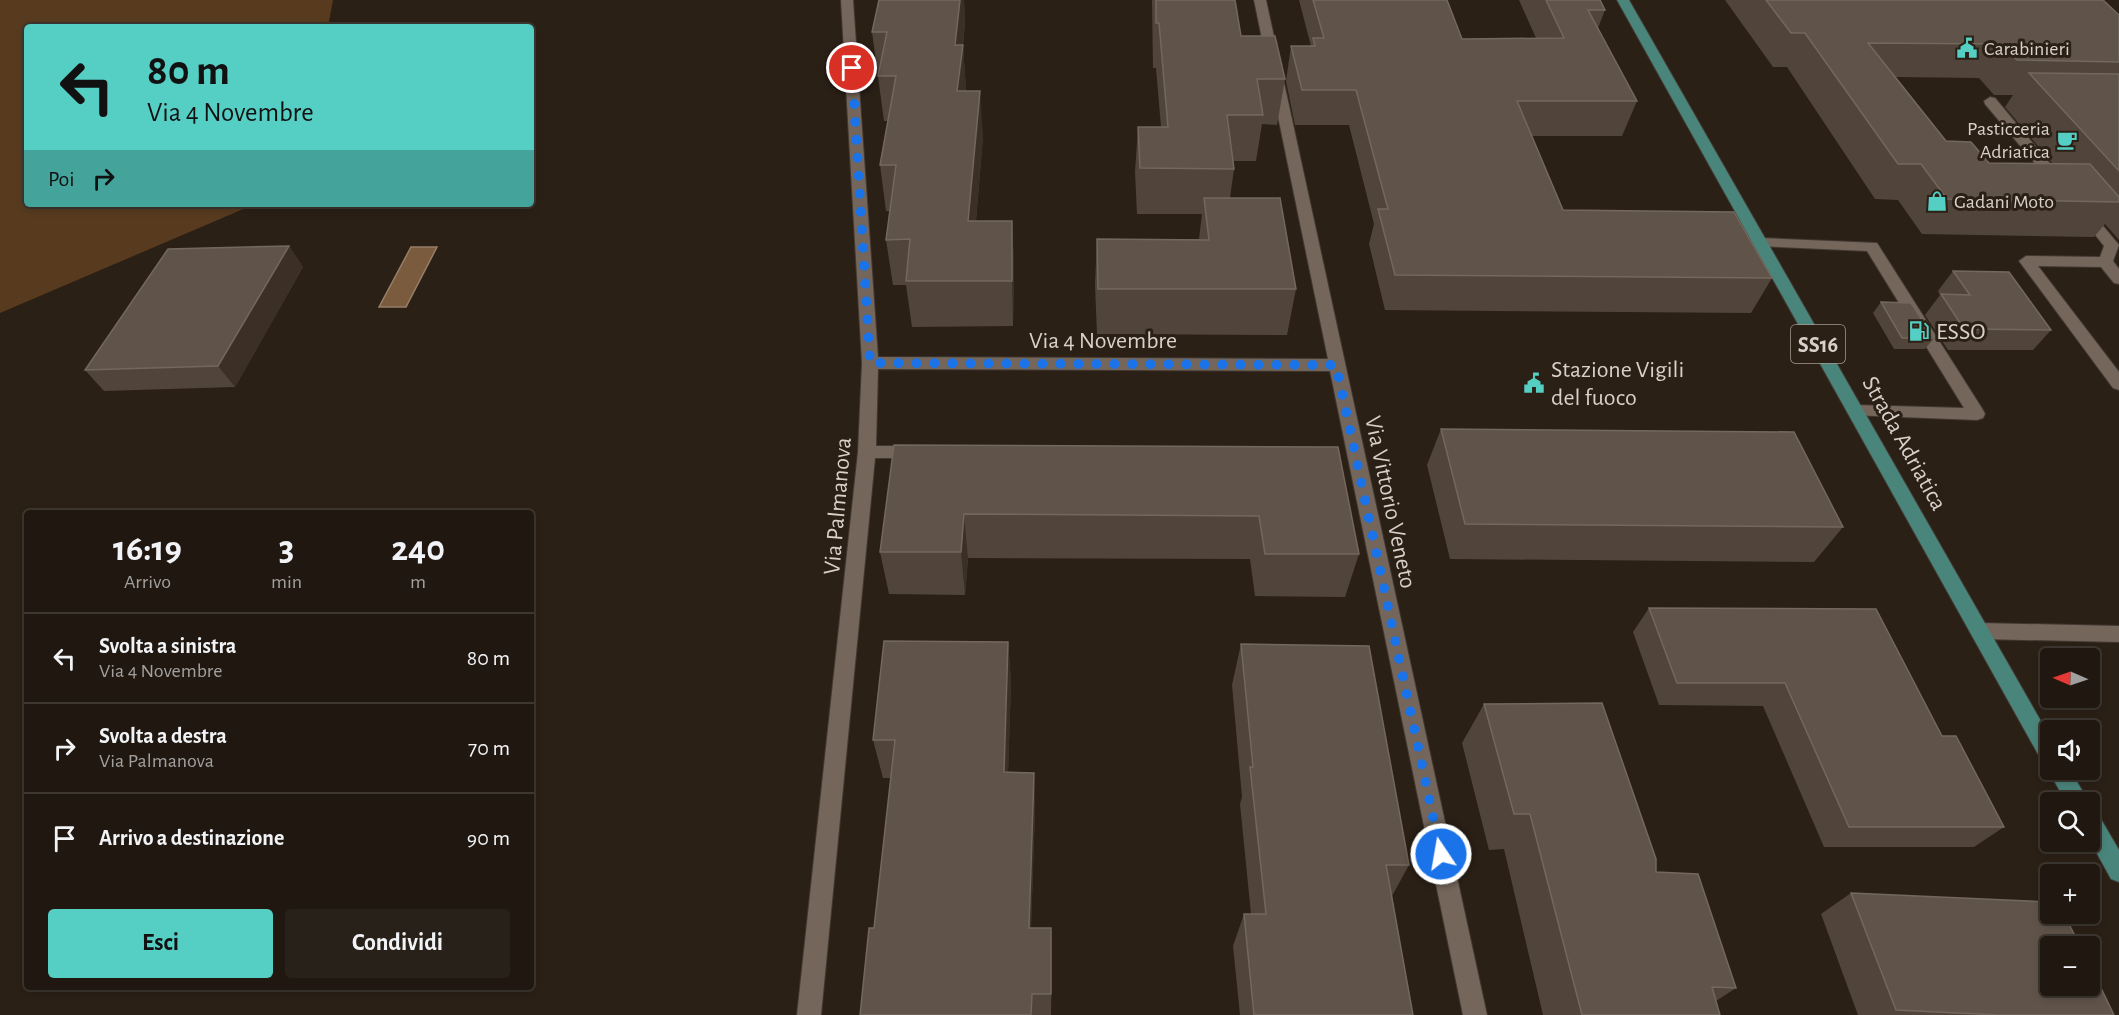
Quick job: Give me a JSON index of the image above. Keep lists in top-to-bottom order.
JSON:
{
  "streets": {
    "main road": ["SS16", "Strada Adriatica"],
    "street": ["Via 4 Novembre", "Via Vittorio Veneto", "Via Palmanova"]
  },
  "crossings": [
    ["Via 4 Novembre", "Via Vittorio Veneto"],
    ["Via 4 Novembre", "Via Palmanova"]
  ],
  "places": {
    "public building": ["Carabinieri", "Stazione Vigili del fuoco"],
    "cafe": ["Pasticceria Adriatica"],
    "shop": ["Gadani Moto"],
    "fuel station": ["ESSO"]
  },
  "north": "left",
  "page": {
    "turn": ["80 m", "Via 4 Novembre"],
    "then": "Poi",
    "eta": [
      "16:19",
      "Arrivo",
      "3",
      "min",
      "240",
      "m"
    ],
    "list": [
      {
        "name": "Svolta a sinistra",
        "note": "Via 4 Novembre",
        "value": "80 m"
      },
      {
        "name": "Svolta a destra",
        "note": "Via Palmanova",
        "value": "70 m"
      },
      {
        "name": "Arrivo a destinazione",
        "value": "90 m"
      }
    ],
    "map_buttons": ["+", "−"],
    "buttons": ["Esci", "Condividi"]
  }
}
